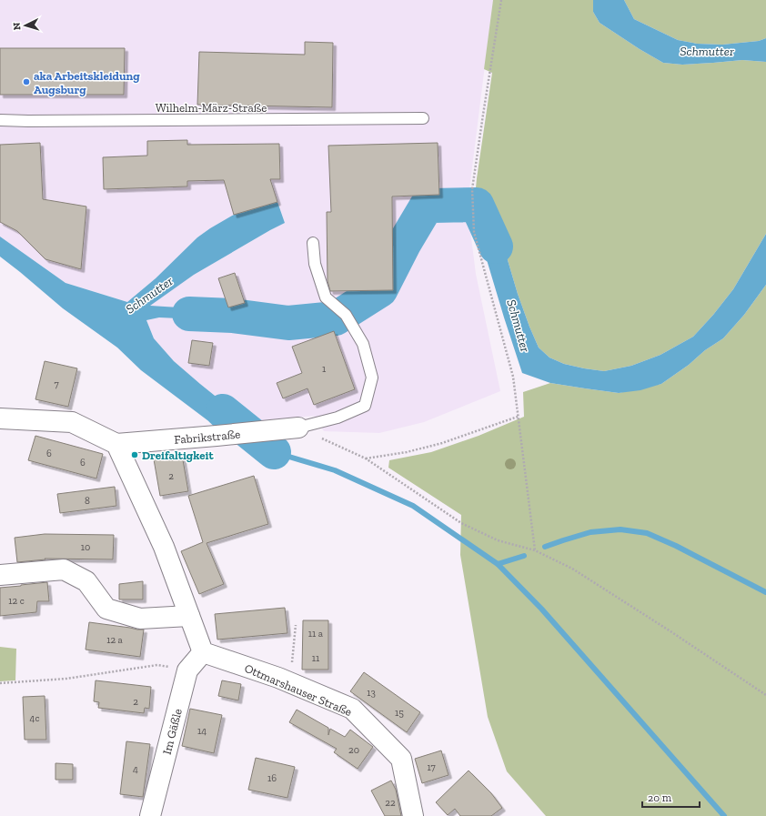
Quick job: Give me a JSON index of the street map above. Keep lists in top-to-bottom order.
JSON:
{
  "streets": {
    "street": ["Fabrikstraße", "Ottmarshauser Straße", "Im Gäßle"],
    "lane": ["Wilhelm-März-Straße"]
  },
  "crossings": [
    ["Ottmarshauser Straße", "Im Gäßle"]
  ],
  "water": ["Schmutter"],
  "places": ["aka Arbeitskleidung Augsburg", "Dreifaltigkeit"],
  "house_numbers": [
    "1",
    "7",
    "6",
    "6",
    "2",
    "8",
    "10",
    "12 c",
    "11 a",
    "12 a",
    "11",
    "13",
    "2",
    "15",
    "4c",
    "14",
    "20",
    "17",
    "4",
    "16",
    "22"
  ],
  "scale_bar": "20 m",
  "north": "left"
}
